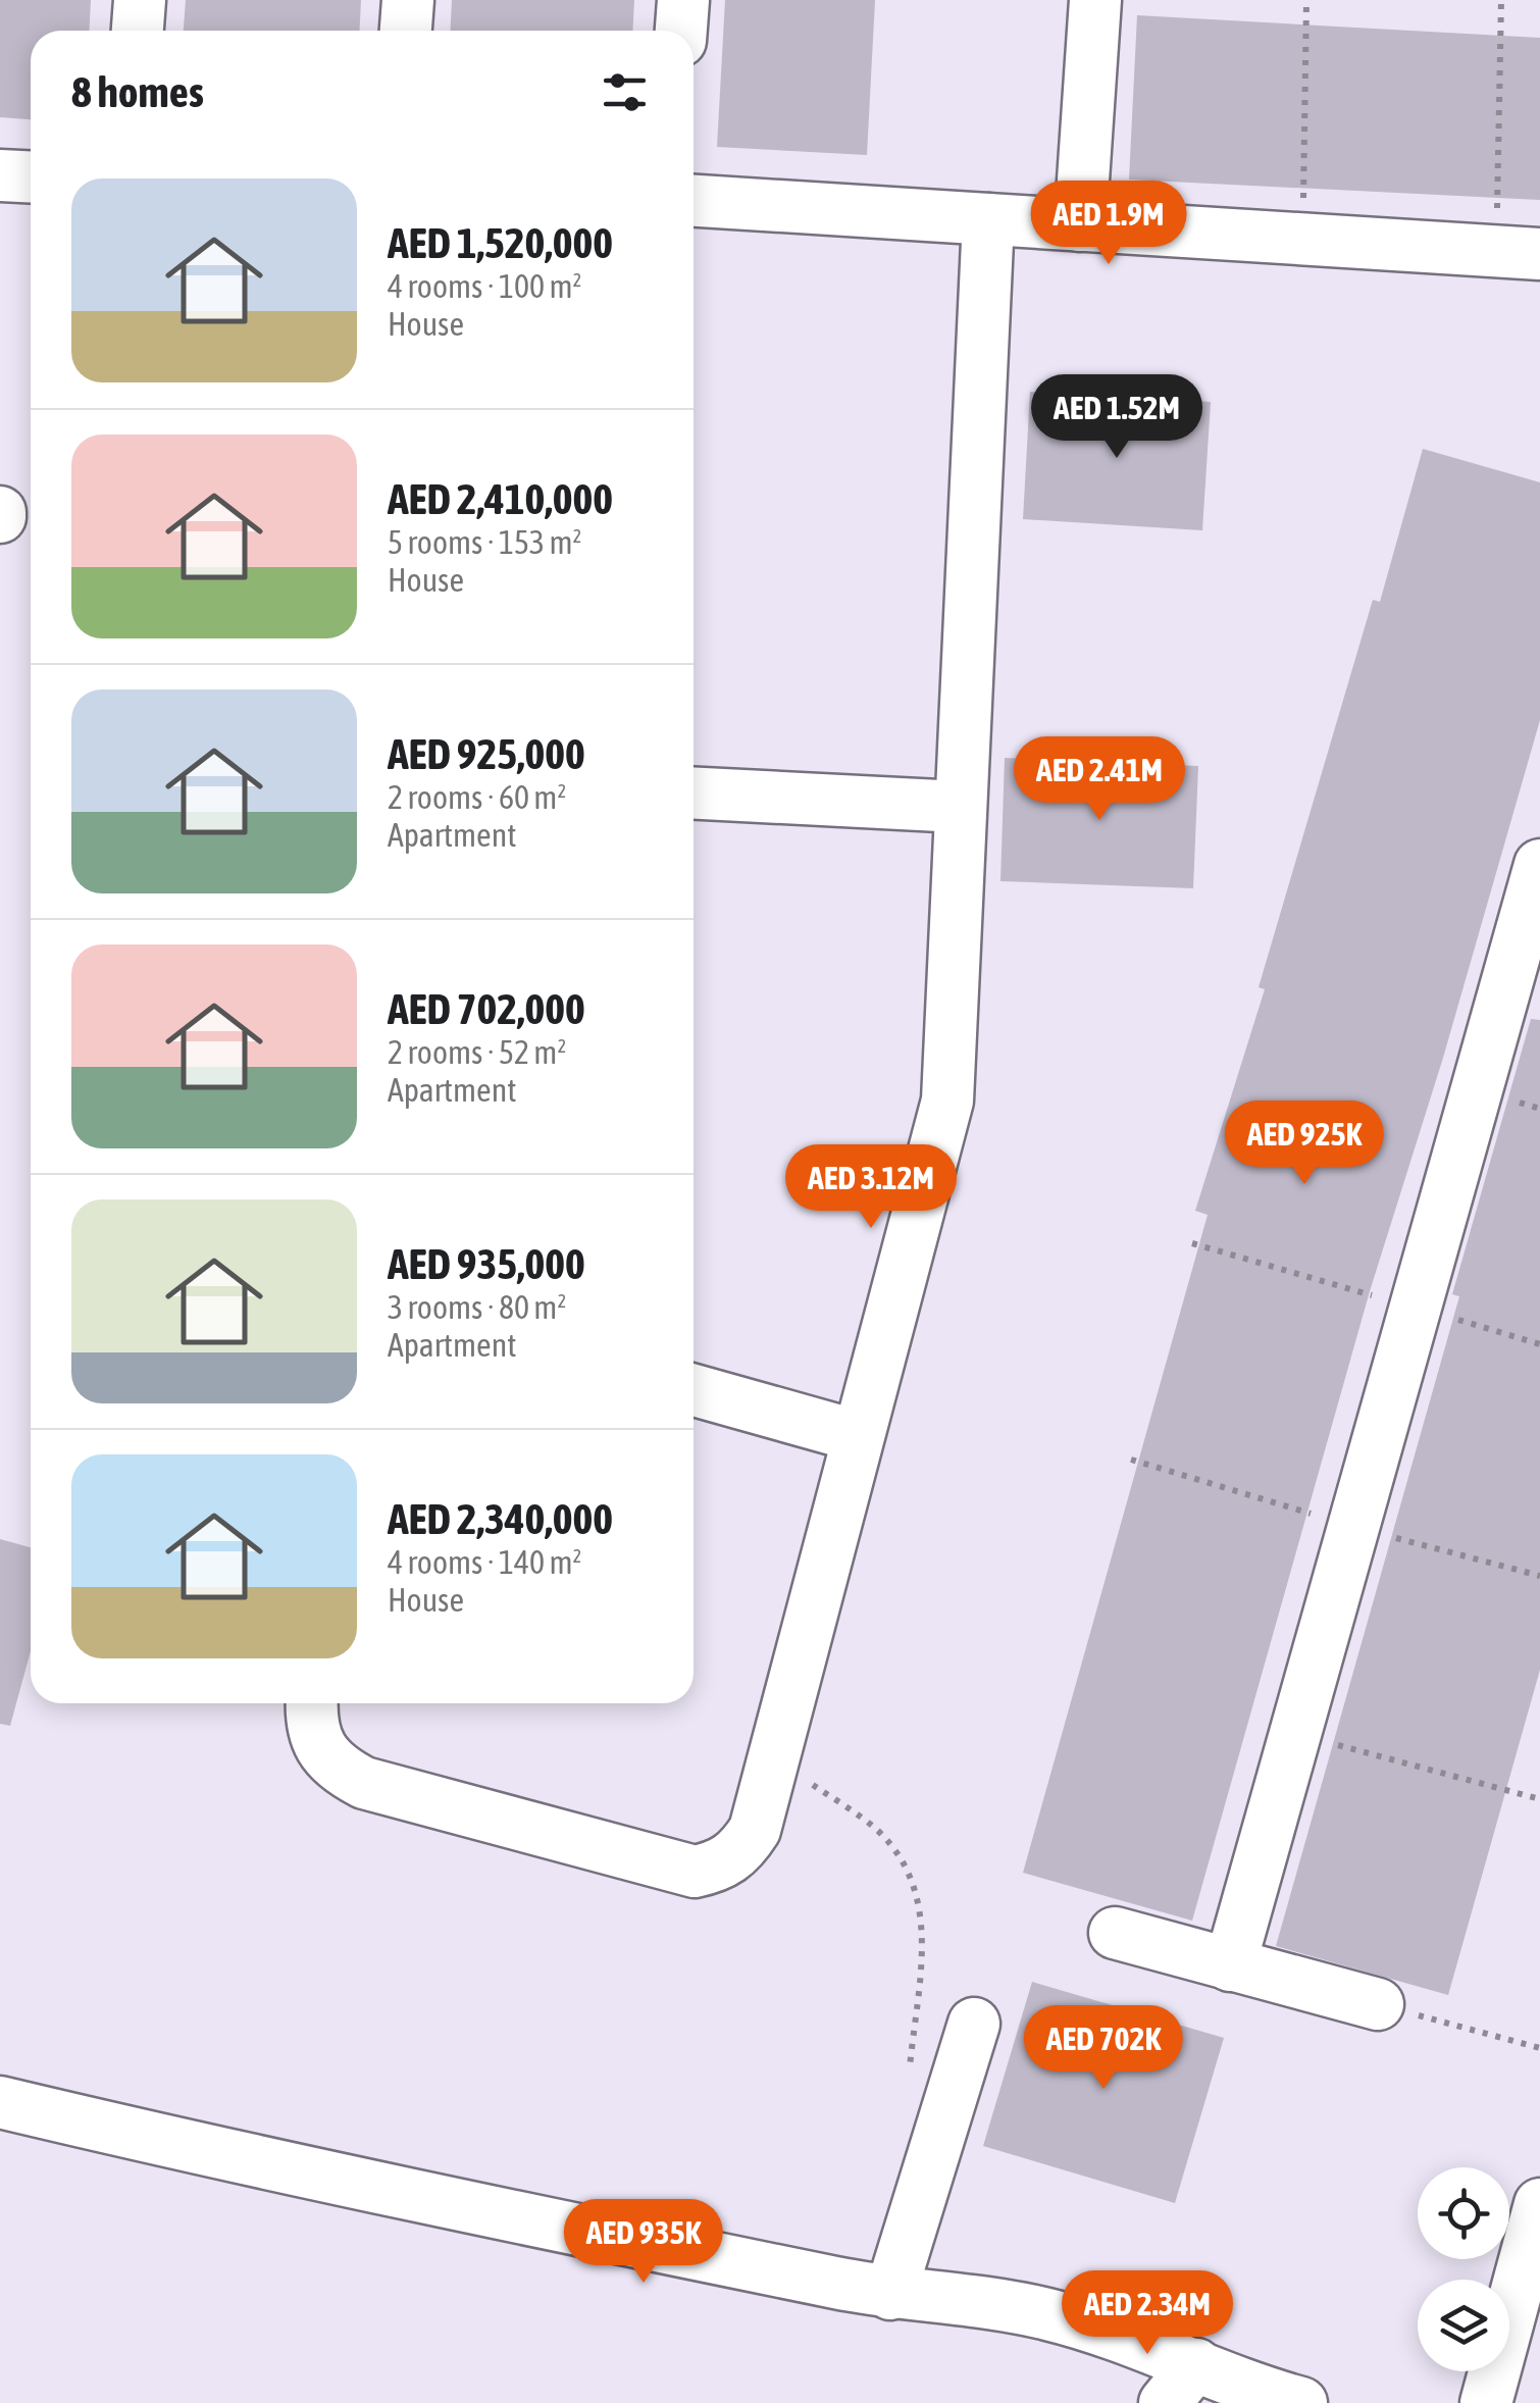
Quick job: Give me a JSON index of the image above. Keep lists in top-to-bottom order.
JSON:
{
  "page": {
    "heading": "8 homes",
    "list": [
      {
        "name": "AED 1,520,000",
        "note": "4 rooms · 100 m² · House"
      },
      {
        "name": "AED 2,410,000",
        "note": "5 rooms · 153 m² · House"
      },
      {
        "name": "AED 925,000",
        "note": "2 rooms · 60 m² · Apartment"
      },
      {
        "name": "AED 702,000",
        "note": "2 rooms · 52 m² · Apartment"
      },
      {
        "name": "AED 935,000",
        "note": "3 rooms · 80 m² · Apartment"
      },
      {
        "name": "AED 2,340,000",
        "note": "4 rooms · 140 m² · House"
      }
    ],
    "price": [
      "AED 1.9M",
      "AED 1.52M",
      "AED 2.41M",
      "AED 925K",
      "AED 3.12M",
      "AED 702K",
      "AED 935K",
      "AED 2.34M"
    ]
  }
}
